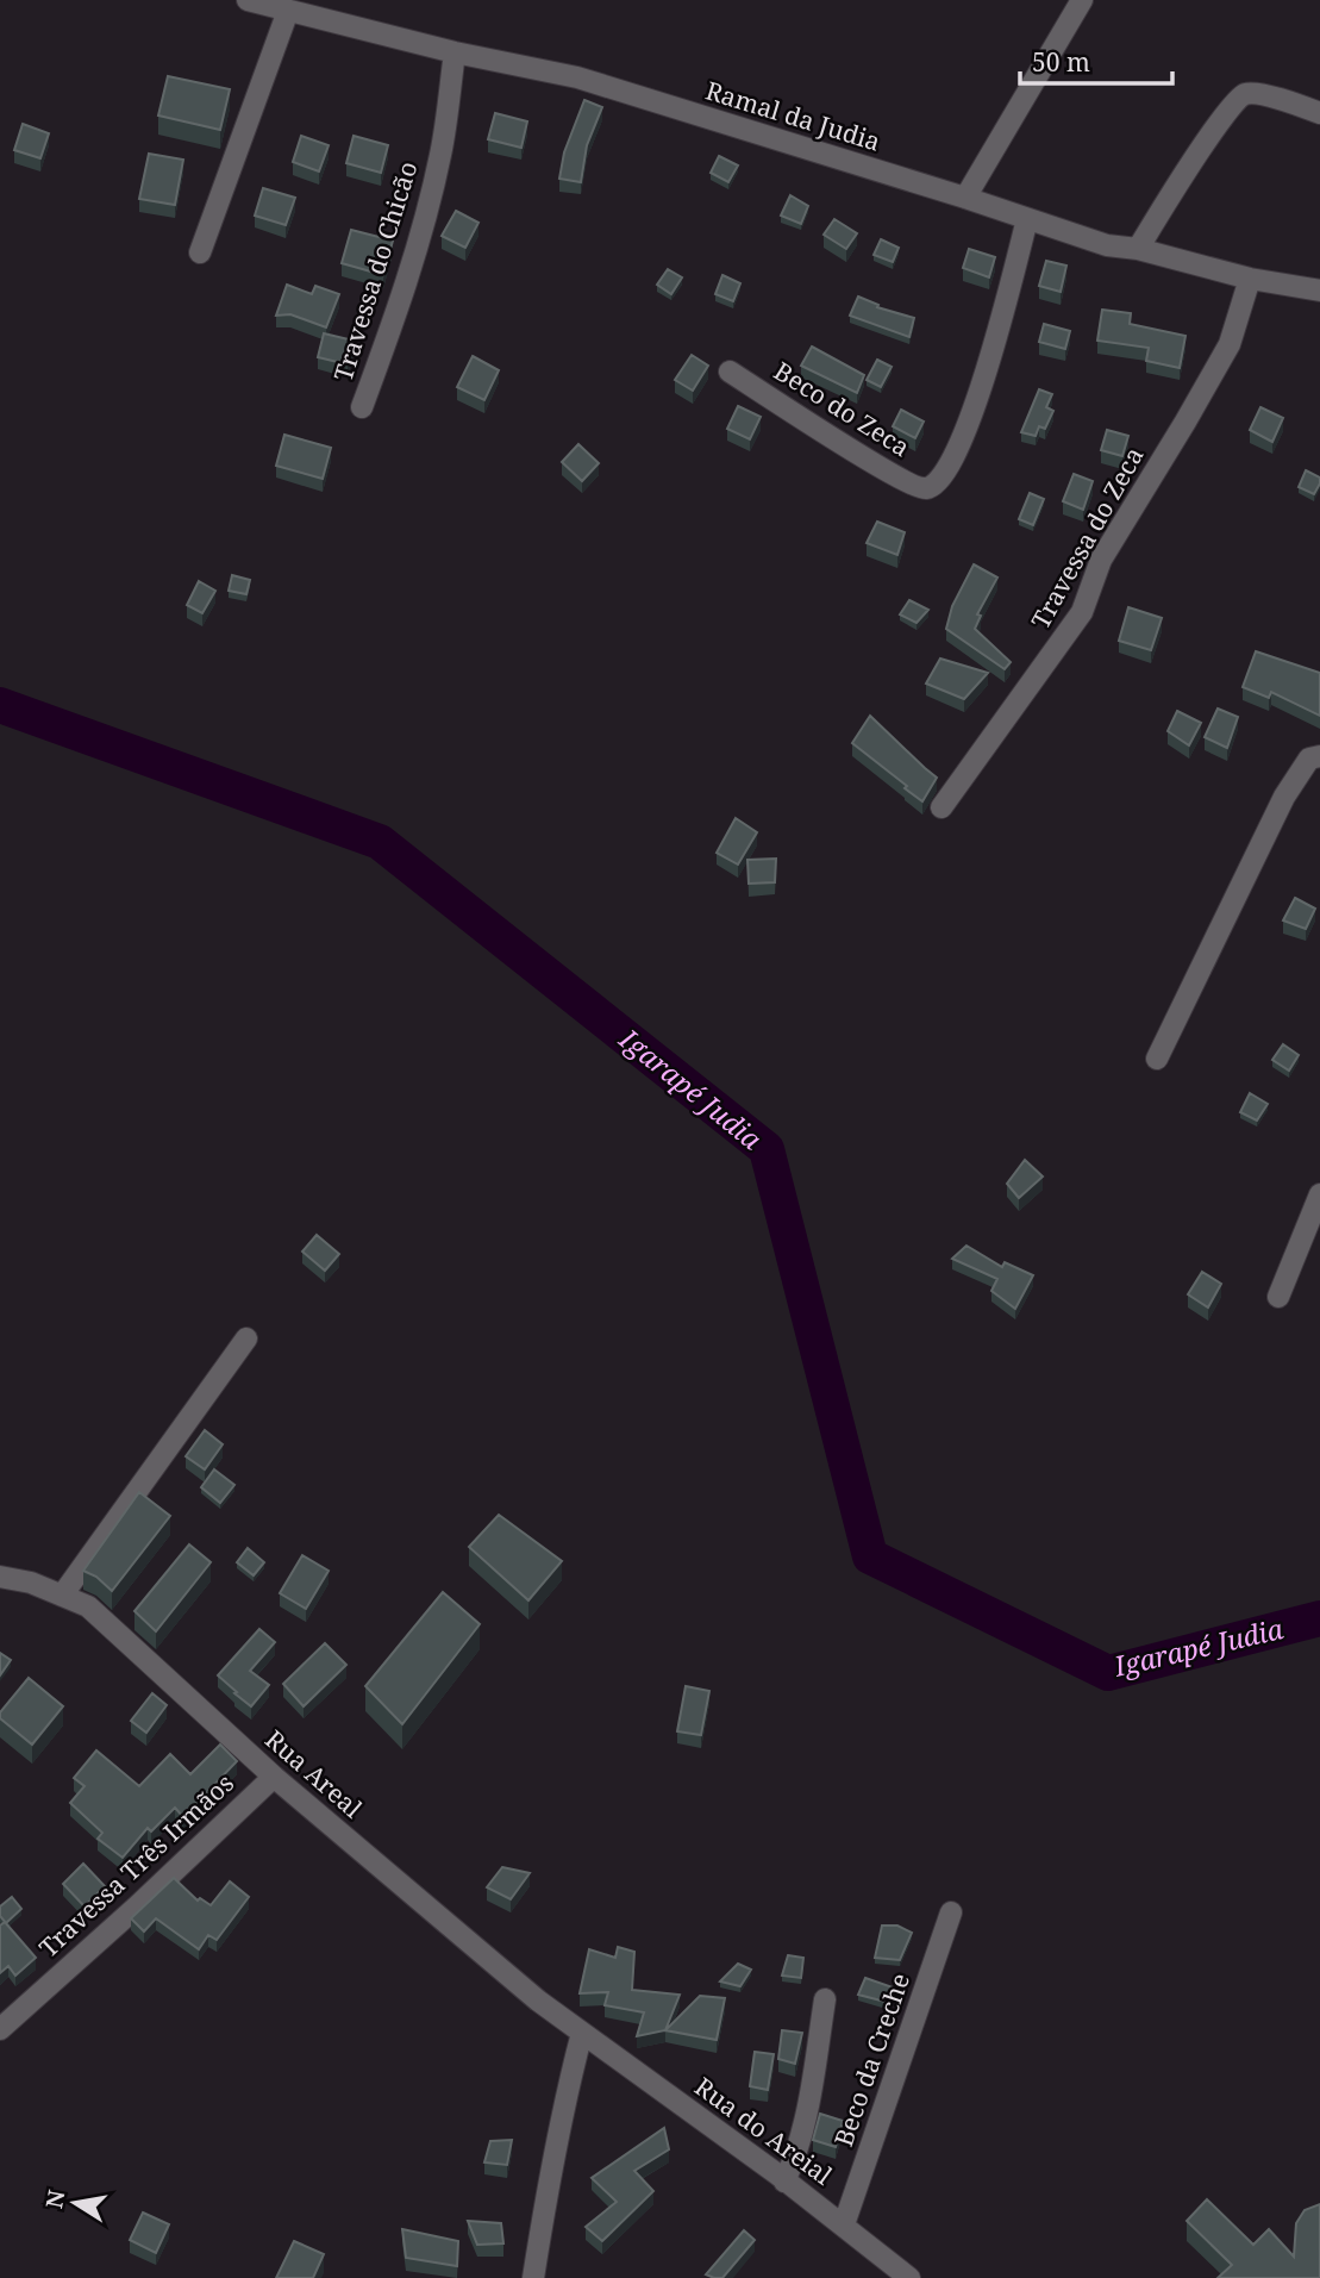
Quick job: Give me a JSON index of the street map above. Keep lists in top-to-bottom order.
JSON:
{
  "streets": {
    "street": [
      "Ramal da Judia",
      "Travessa do Chicão",
      "Beco do Zeca",
      "Travessa do Zeca",
      "Rua Areal",
      "Travessa Três Irmãos",
      "Beco da Creche",
      "Rua do Areial"
    ]
  },
  "crossings": [
    ["Ramal da Judia", "Travessa do Chicão"],
    ["Ramal da Judia", "Beco do Zeca"],
    ["Ramal da Judia", "Travessa do Zeca"],
    ["Rua Areal", "Travessa Três Irmãos"],
    ["Rua Areal", "Rua do Areial"],
    ["Beco da Creche", "Rua do Areial"]
  ],
  "water": ["Igarapé Judia"],
  "scale_bar": "50 m",
  "north": "left"
}
